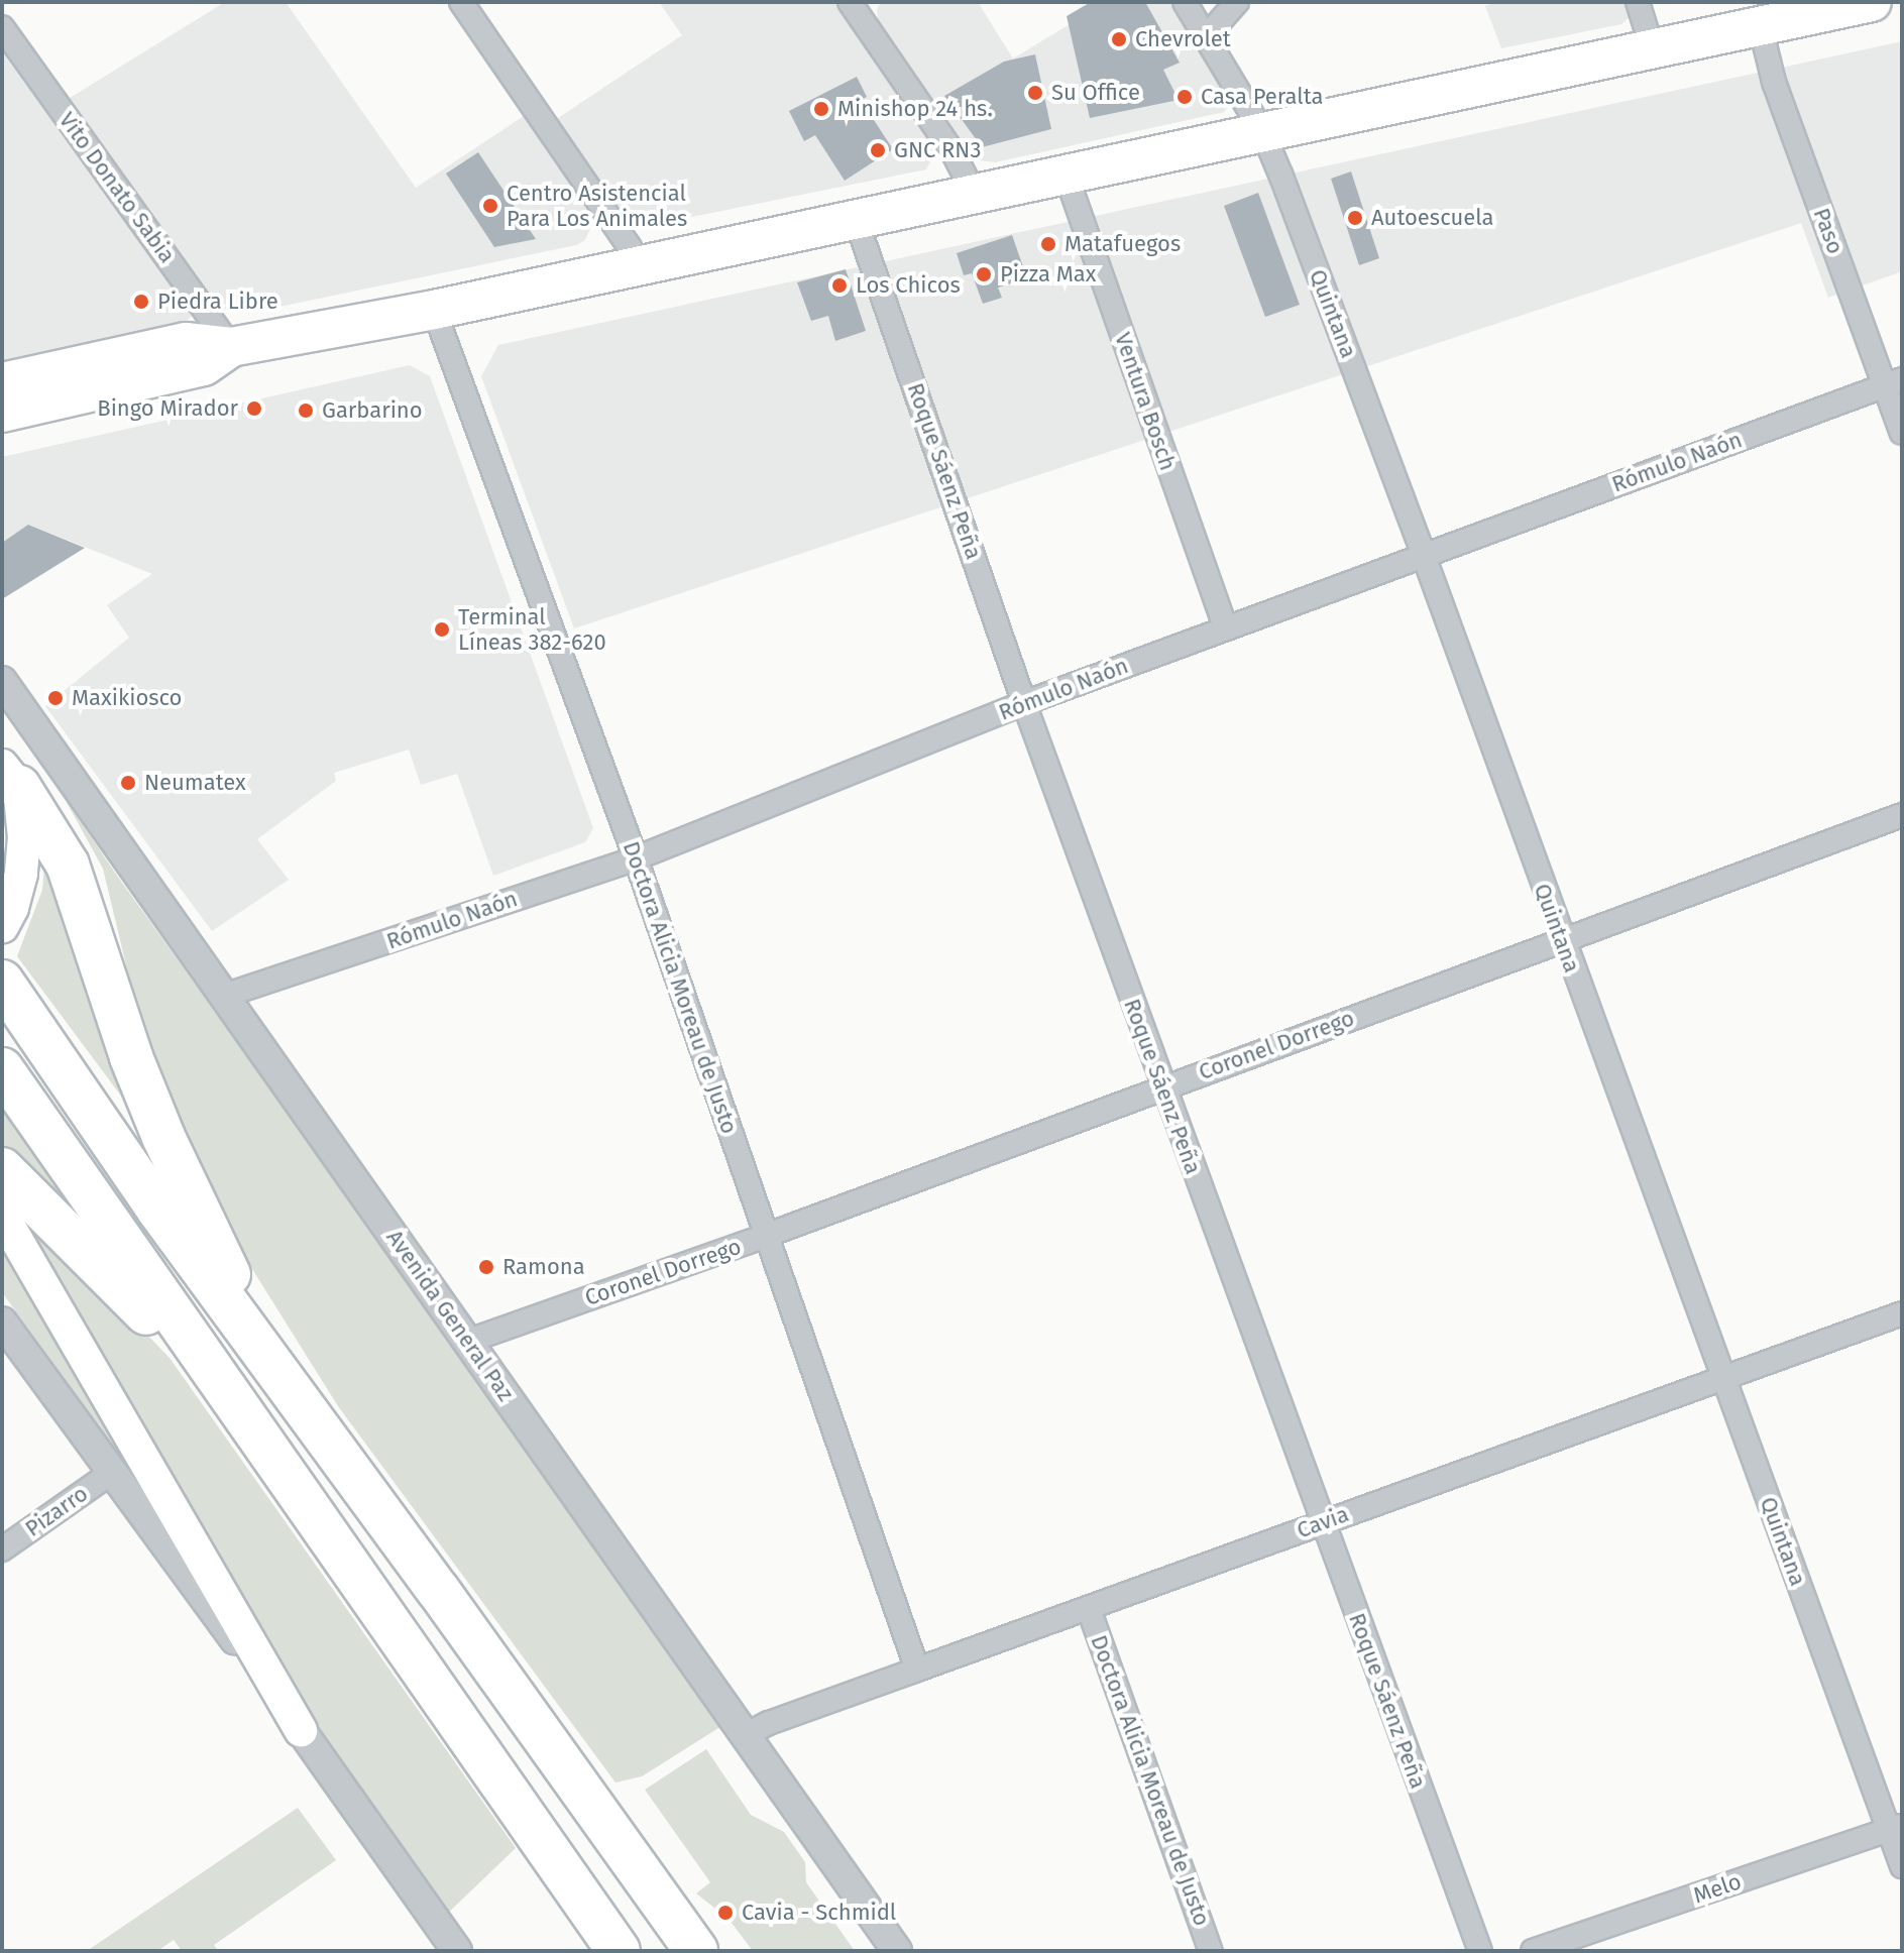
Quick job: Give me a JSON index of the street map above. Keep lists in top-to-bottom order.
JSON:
{
  "streets": {
    "street": [
      "Vito Donato Sabia",
      "Paso",
      "Quintana",
      "Ventura Bosch",
      "Rómulo Naón",
      "Roque Sáenz Peña",
      "Doctora Alicia Moreau de Justo",
      "Coronel Dorrego",
      "Avenida General Paz",
      "Pizarro",
      "Cavia",
      "Melo"
    ]
  },
  "crossings": [
    ["Paso", "Rómulo Naón"],
    ["Quintana", "Rómulo Naón"],
    ["Quintana", "Coronel Dorrego"],
    ["Quintana", "Cavia"],
    ["Quintana", "Melo"],
    ["Ventura Bosch", "Rómulo Naón"],
    ["Rómulo Naón", "Roque Sáenz Peña"],
    ["Rómulo Naón", "Doctora Alicia Moreau de Justo"],
    ["Rómulo Naón", "Avenida General Paz"],
    ["Roque Sáenz Peña", "Coronel Dorrego"],
    ["Roque Sáenz Peña", "Cavia"],
    ["Doctora Alicia Moreau de Justo", "Coronel Dorrego"],
    ["Doctora Alicia Moreau de Justo", "Cavia"],
    ["Coronel Dorrego", "Avenida General Paz"],
    ["Avenida General Paz", "Cavia"]
  ],
  "places": [
    "Chevrolet",
    "Su Office",
    "Casa Peralta",
    "Minishop 24 hs.",
    "GNC RN3",
    "Centro Asistencial Para Los Animales",
    "Autoescuela",
    "Matafuegos",
    "Pizza Max",
    "Los Chicos",
    "Piedra Libre",
    "Bingo Mirador",
    "Garbarino",
    "Terminal Líneas 382-620",
    "Maxikiosco",
    "Neumatex",
    "Ramona",
    "Cavia - Schmidl"
  ]
}
